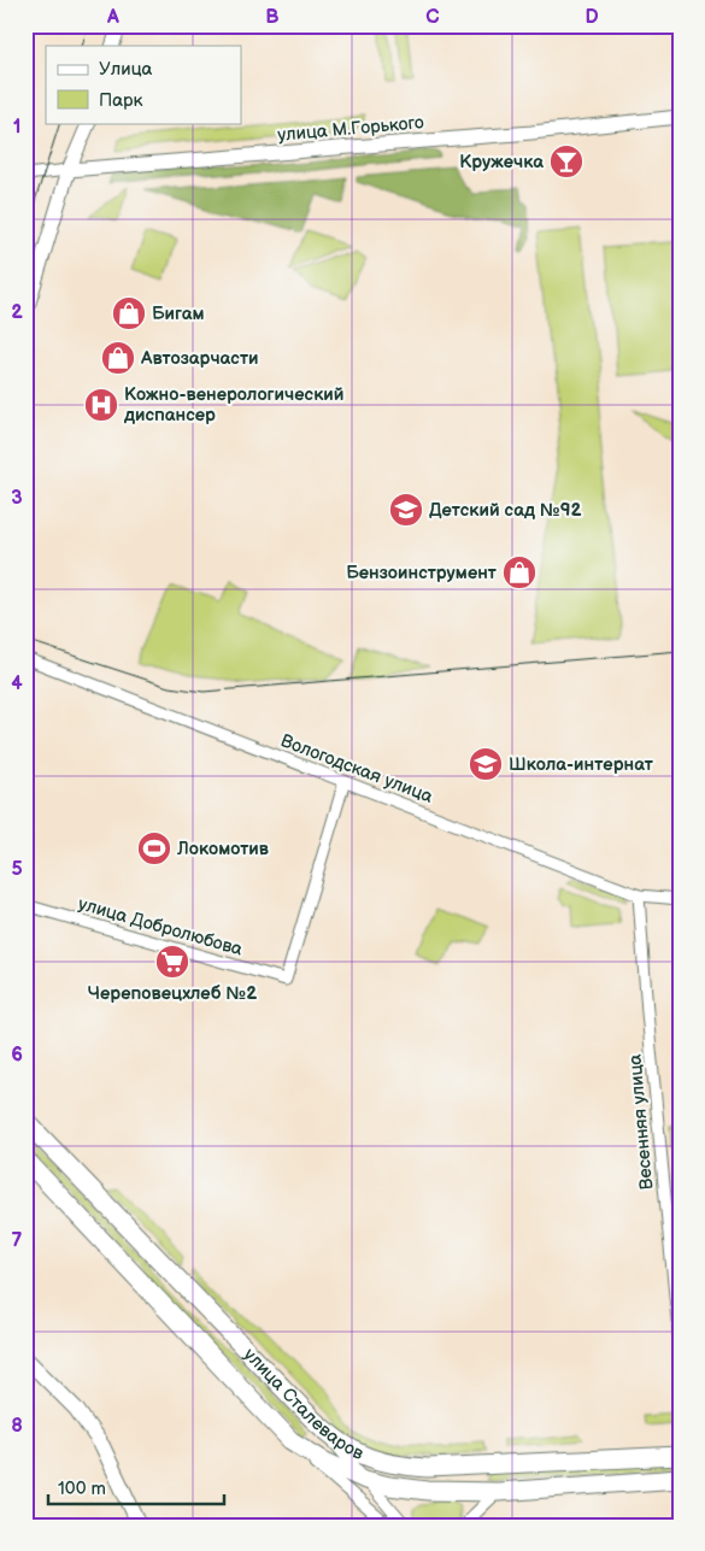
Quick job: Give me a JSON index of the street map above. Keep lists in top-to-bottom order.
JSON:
{
  "streets": {
    "main road": ["улица Сталеваров"],
    "street": [
      "улица М.Горького",
      "Вологодская улица",
      "улица Добролюбова",
      "Весенняя улица"
    ]
  },
  "crossings": [
    ["Вологодская улица", "улица Добролюбова"],
    ["Вологодская улица", "Весенняя улица"]
  ],
  "places": {
    "bar": ["Кружечка"],
    "shop": ["Бигам", "Автозарчасти", "Бензоинструмент"],
    "hospital": ["Кожно-венерологический диспансер"],
    "school or university": ["Детский сад №92", "Школа-интернат"],
    "sports": ["Локомотив"],
    "supermarket": ["Череповецхлеб №2"]
  },
  "legend": ["Улица", "Парк"],
  "scale_bar": "100 m",
  "grid": {
    "columns": [
      "A",
      "B",
      "C",
      "D"
    ],
    "rows": [
      "1",
      "2",
      "3",
      "4",
      "5",
      "6",
      "7",
      "8"
    ]
  }
}
